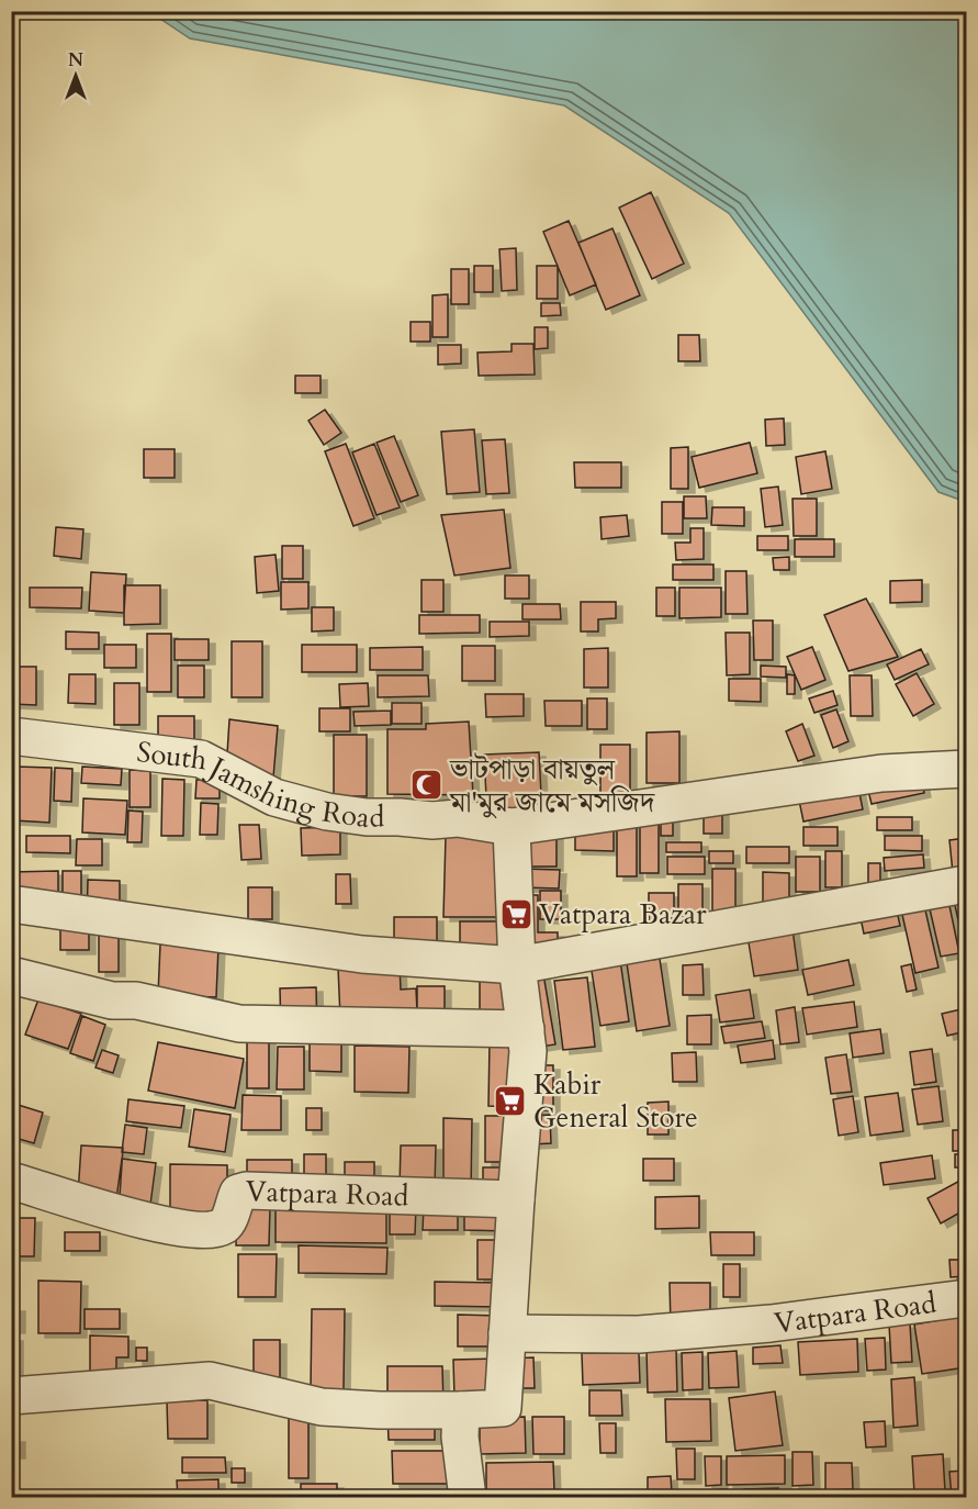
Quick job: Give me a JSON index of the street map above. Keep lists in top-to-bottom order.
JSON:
{
  "streets": {
    "street": ["South Jamshing Road", "Vatpara Road"]
  },
  "places": {
    "mosque": ["ভাটপাড়া বায়তুল মা'মুর জামে মসজিদ"],
    "supermarket": ["Vatpara Bazar", "Kabir General Store"]
  },
  "north": "top"
}
